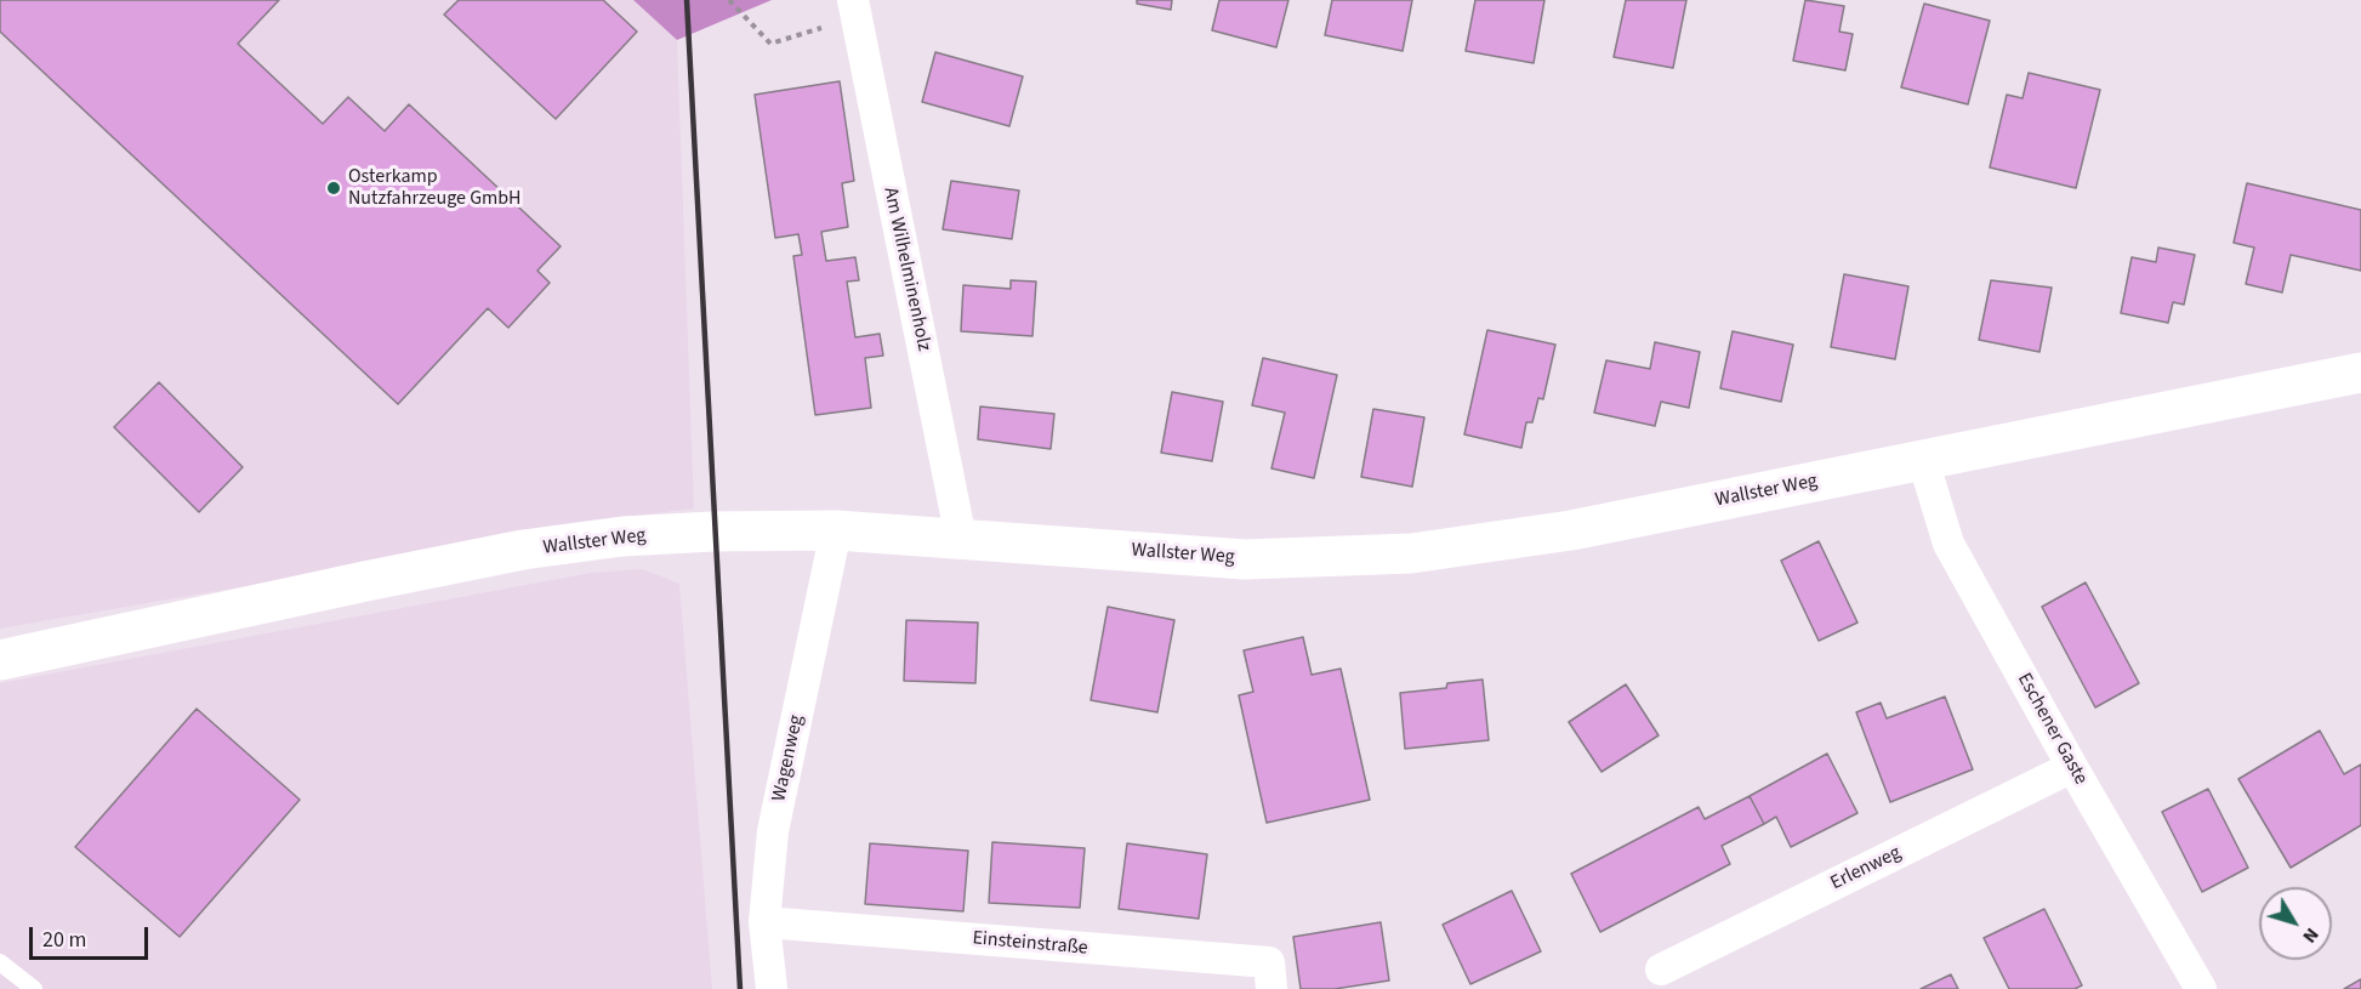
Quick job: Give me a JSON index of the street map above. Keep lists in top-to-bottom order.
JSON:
{
  "streets": {
    "street": [
      "Am Wilhelminenholz",
      "Wallster Weg",
      "Eschener Gaste",
      "Wagenweg",
      "Erlenweg",
      "Einsteinstraße"
    ]
  },
  "crossings": [
    ["Am Wilhelminenholz", "Wallster Weg"],
    ["Wallster Weg", "Eschener Gaste"],
    ["Wallster Weg", "Wagenweg"],
    ["Eschener Gaste", "Erlenweg"],
    ["Wagenweg", "Einsteinstraße"]
  ],
  "places": ["Osterkamp Nutzfahrzeuge GmbH"],
  "scale_bar": "20 m",
  "north": "bottom right"
}
